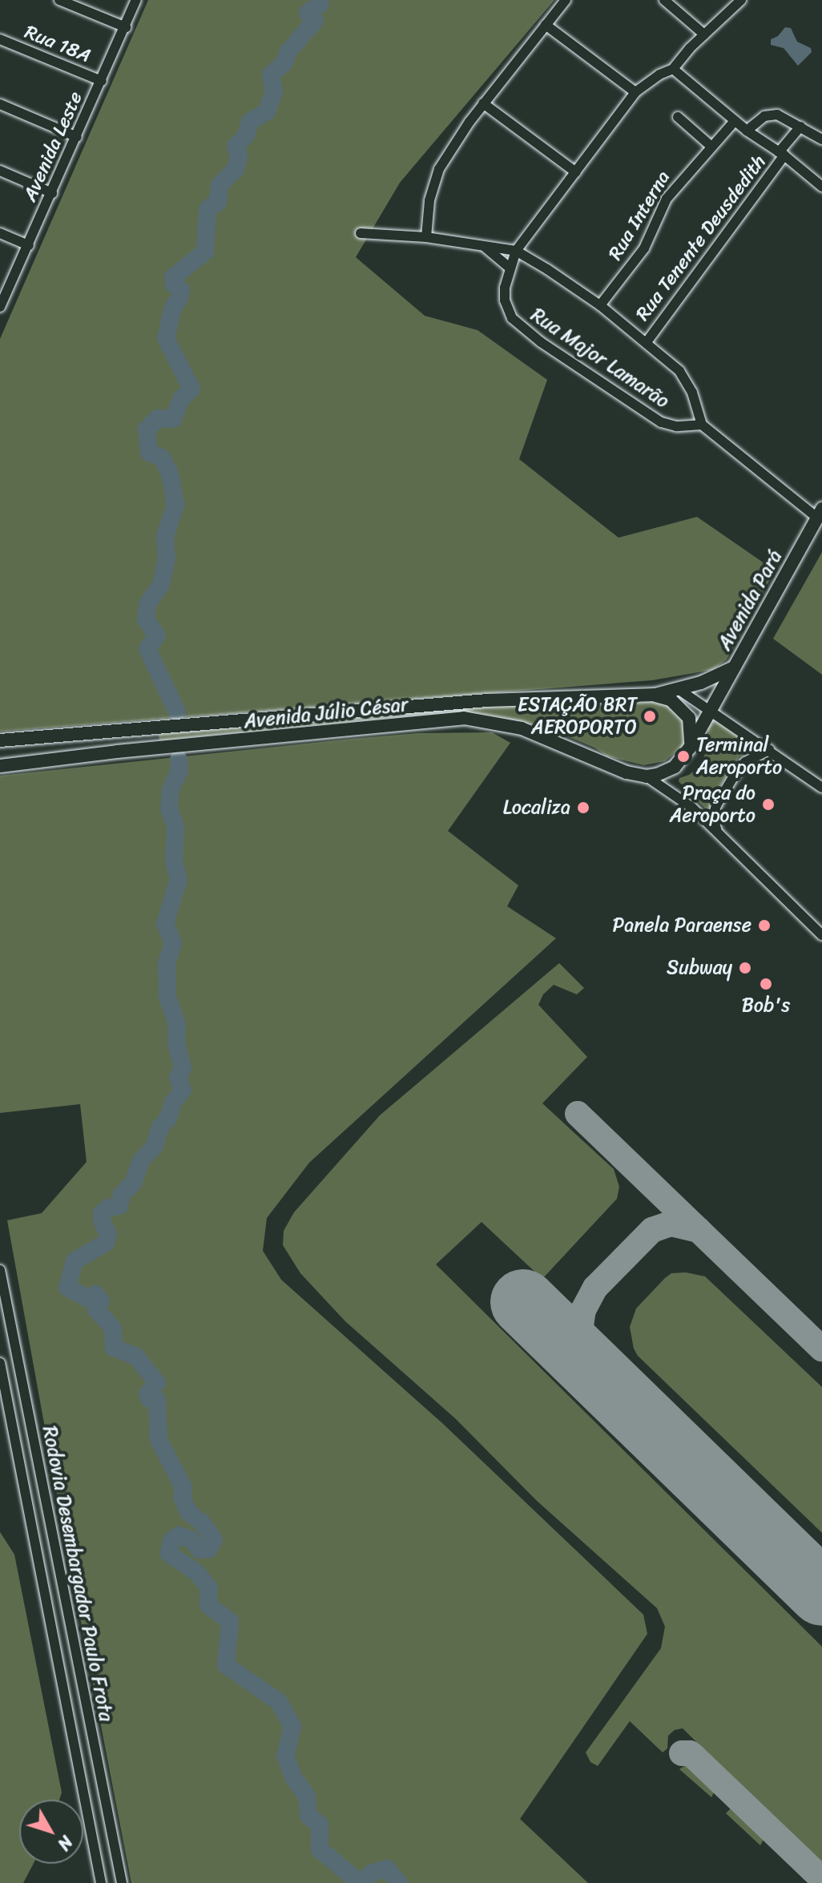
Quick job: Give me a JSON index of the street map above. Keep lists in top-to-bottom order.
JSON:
{
  "streets": {
    "main road": ["Avenida Pará", "Avenida Júlio César"],
    "street": [
      "Rua 18A",
      "Avenida Leste",
      "Rua Interna",
      "Rua Tenente Deusdedith",
      "Rua Major Lamarão",
      "Rodovia Desembargador Paulo Frota"
    ]
  },
  "crossings": [
    ["Rua 18A", "Avenida Leste"],
    ["Avenida Pará", "Avenida Júlio César"]
  ],
  "places": [
    "ESTAÇÃO BRT AEROPORTO",
    "Terminal Aeroporto",
    "Praça do Aeroporto",
    "Localiza",
    "Panela Paraense",
    "Subway",
    "Bob's"
  ],
  "north": "bottom right"
}
